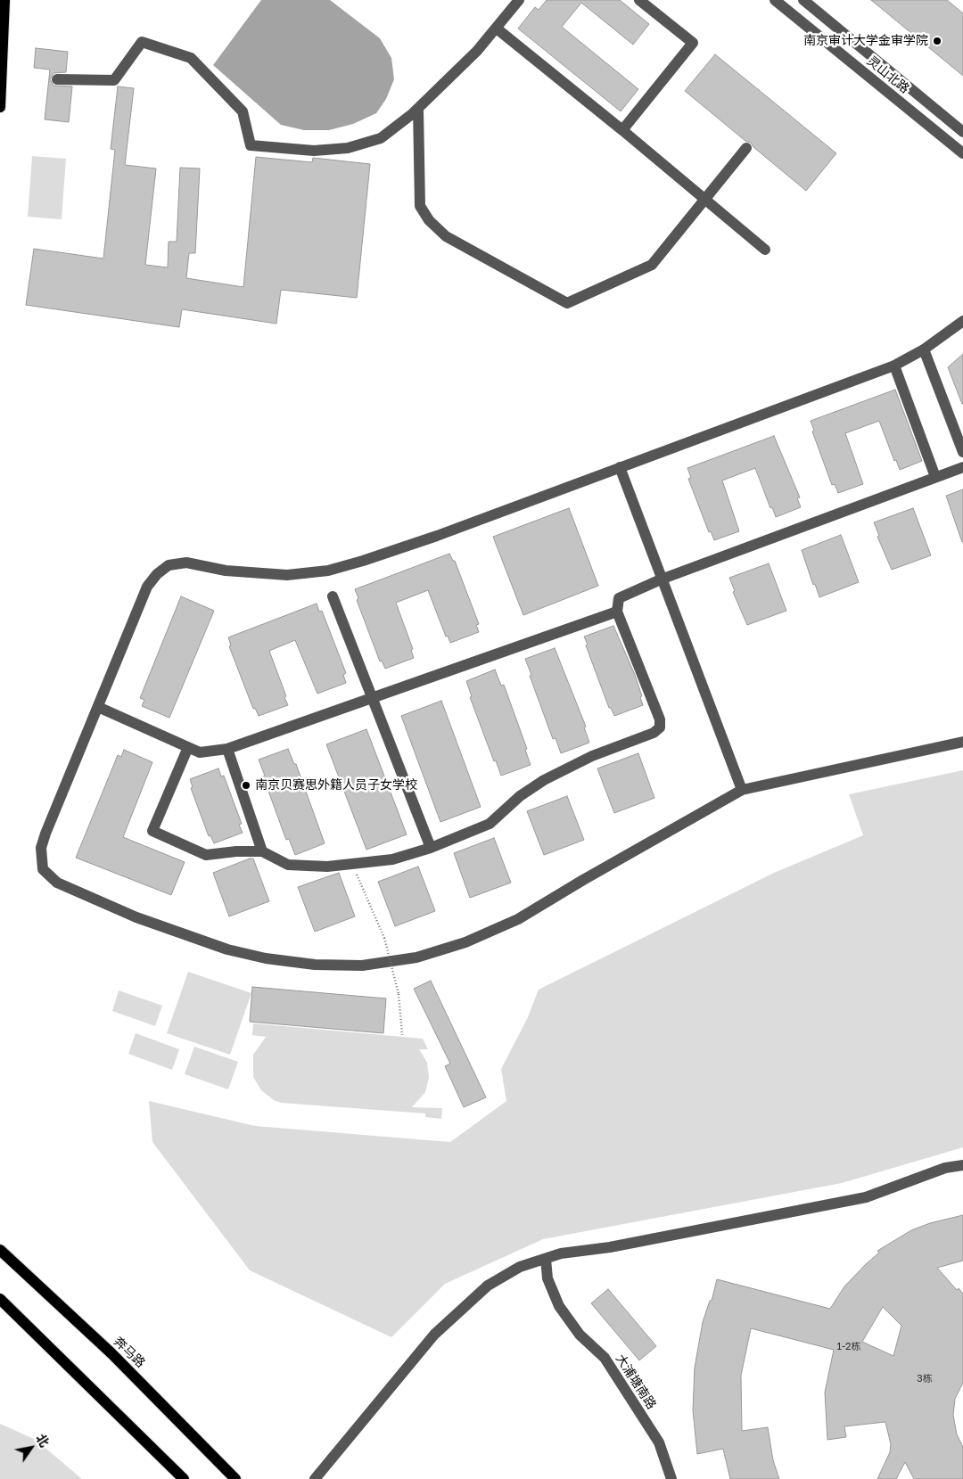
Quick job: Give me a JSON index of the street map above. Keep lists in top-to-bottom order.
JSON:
{
  "streets": {
    "main road": ["奔马路"],
    "street": ["灵山北路", "大浦塘南路"]
  },
  "places": ["南京审计大学金审学院", "南京贝赛思外籍人员子女学校"],
  "house_numbers": ["1-2栋", "3栋"],
  "north": "top right"
}
